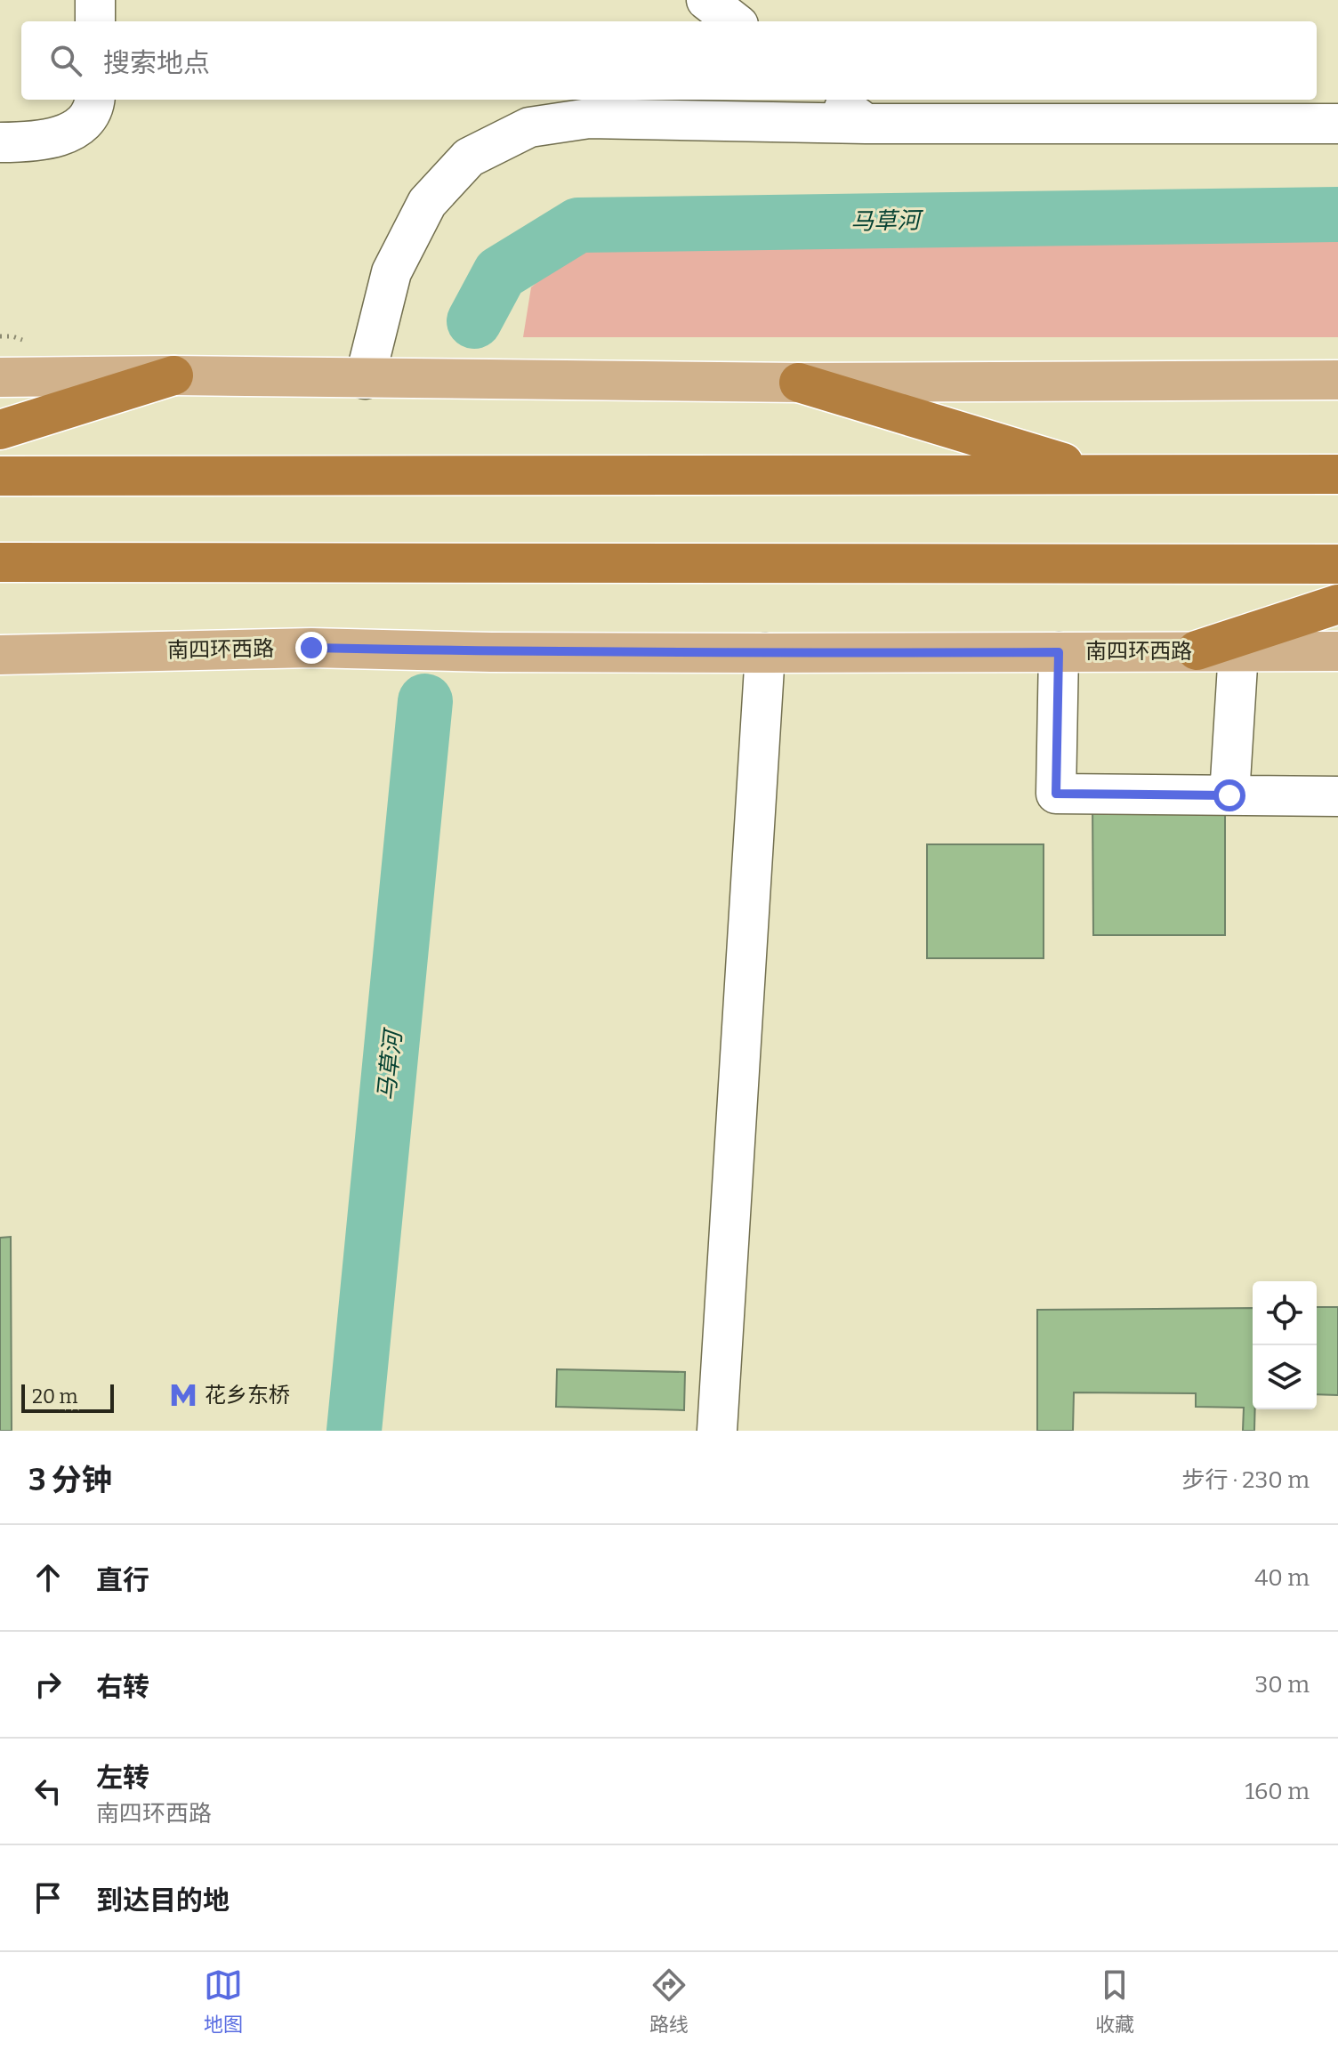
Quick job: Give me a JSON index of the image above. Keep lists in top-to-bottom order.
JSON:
{
  "streets": {
    "main road": ["南四环西路"]
  },
  "water": ["马草河"],
  "places": {
    "metro station": ["花乡东桥"]
  },
  "scale_bar": "20 m",
  "page": {
    "search": "搜索地点",
    "scale": "20 m",
    "heading": ["3 分钟", "步行 · 230 m"],
    "list": [
      ["直行", "40 m"],
      ["右转", "30 m"],
      ["左转", "南四环西路", "160 m"],
      "到达目的地"
    ],
    "nav": ["地图", "路线", "收藏"]
  }
}
